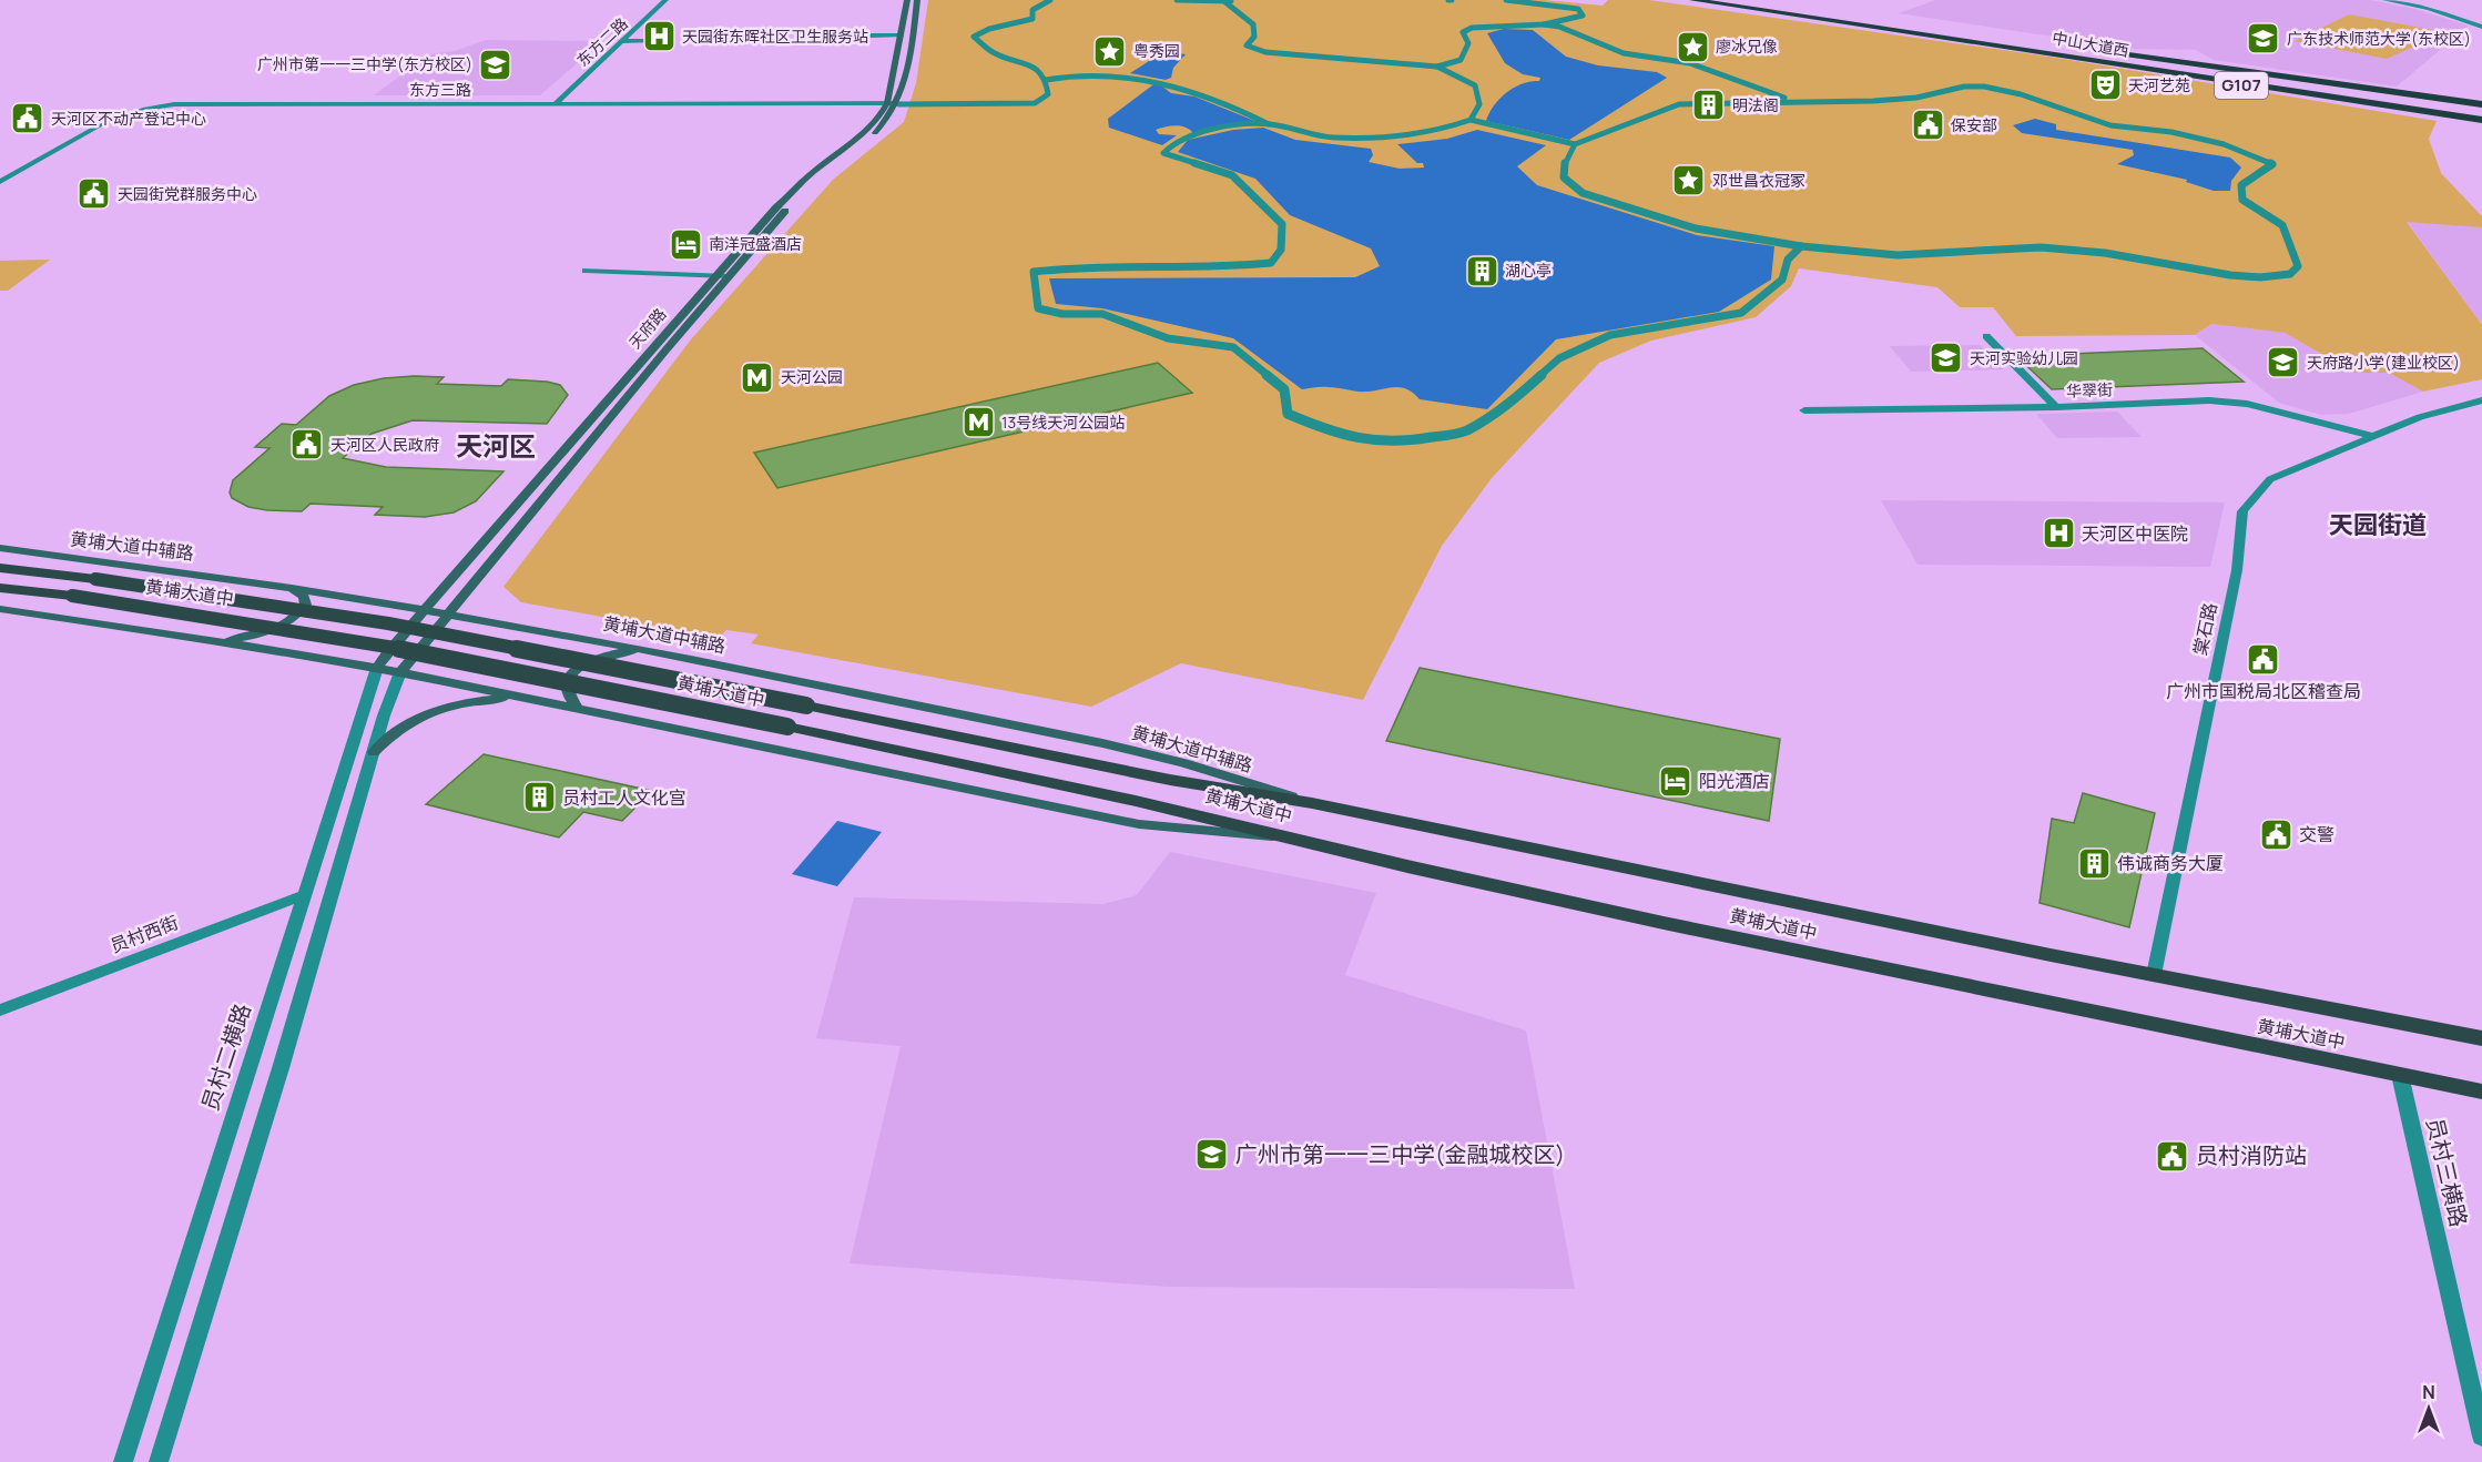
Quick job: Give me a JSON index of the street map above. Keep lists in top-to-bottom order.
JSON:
{
  "streets": {
    "highway": ["中山大道西", "G107"],
    "main road": ["天府路", "黄埔大道中辅路", "黄埔大道中"],
    "street": [
      "东方二路",
      "东方三路",
      "华翠街",
      "棠石路",
      "员村西街",
      "员村二横路",
      "员村三横路"
    ]
  },
  "crossings": [
    ["东方二路", "东方三路"],
    ["东方三路", "天府路"],
    ["天府路", "黄埔大道中辅路"],
    ["天府路", "员村二横路"],
    ["华翠街", "棠石路"],
    ["黄埔大道中辅路", "黄埔大道中"],
    ["黄埔大道中", "棠石路"],
    ["黄埔大道中", "员村三横路"],
    ["员村西街", "员村二横路"]
  ],
  "districts": ["天河区", "天园街道"],
  "places": {
    "hospital": ["天园街东晖社区卫生服务站", "天河区中医院"],
    "school or university": [
      "广东技术师范大学(东校区)",
      "广州市第一一三中学(东方校区)",
      "天河实验幼儿园",
      "天府路小学(建业校区)",
      "广州市第一一三中学(金融城校区)"
    ],
    "place": ["廖冰兄像", "粤秀园", "邓世昌衣冠冢"],
    "theatre": ["天河艺苑"],
    "building": [
      "明法阁",
      "湖心亭",
      "员村工人文化宫",
      "伟诚商务大厦"
    ],
    "public building": [
      "天河区不动产登记中心",
      "保安部",
      "天园街党群服务中心",
      "天河区人民政府",
      "广州市国税局北区稽查局",
      "交警",
      "员村消防站"
    ],
    "hotel": ["南洋冠盛酒店", "阳光酒店"],
    "metro station": ["天河公园", "13号线天河公园站"]
  },
  "north": "top"
}
